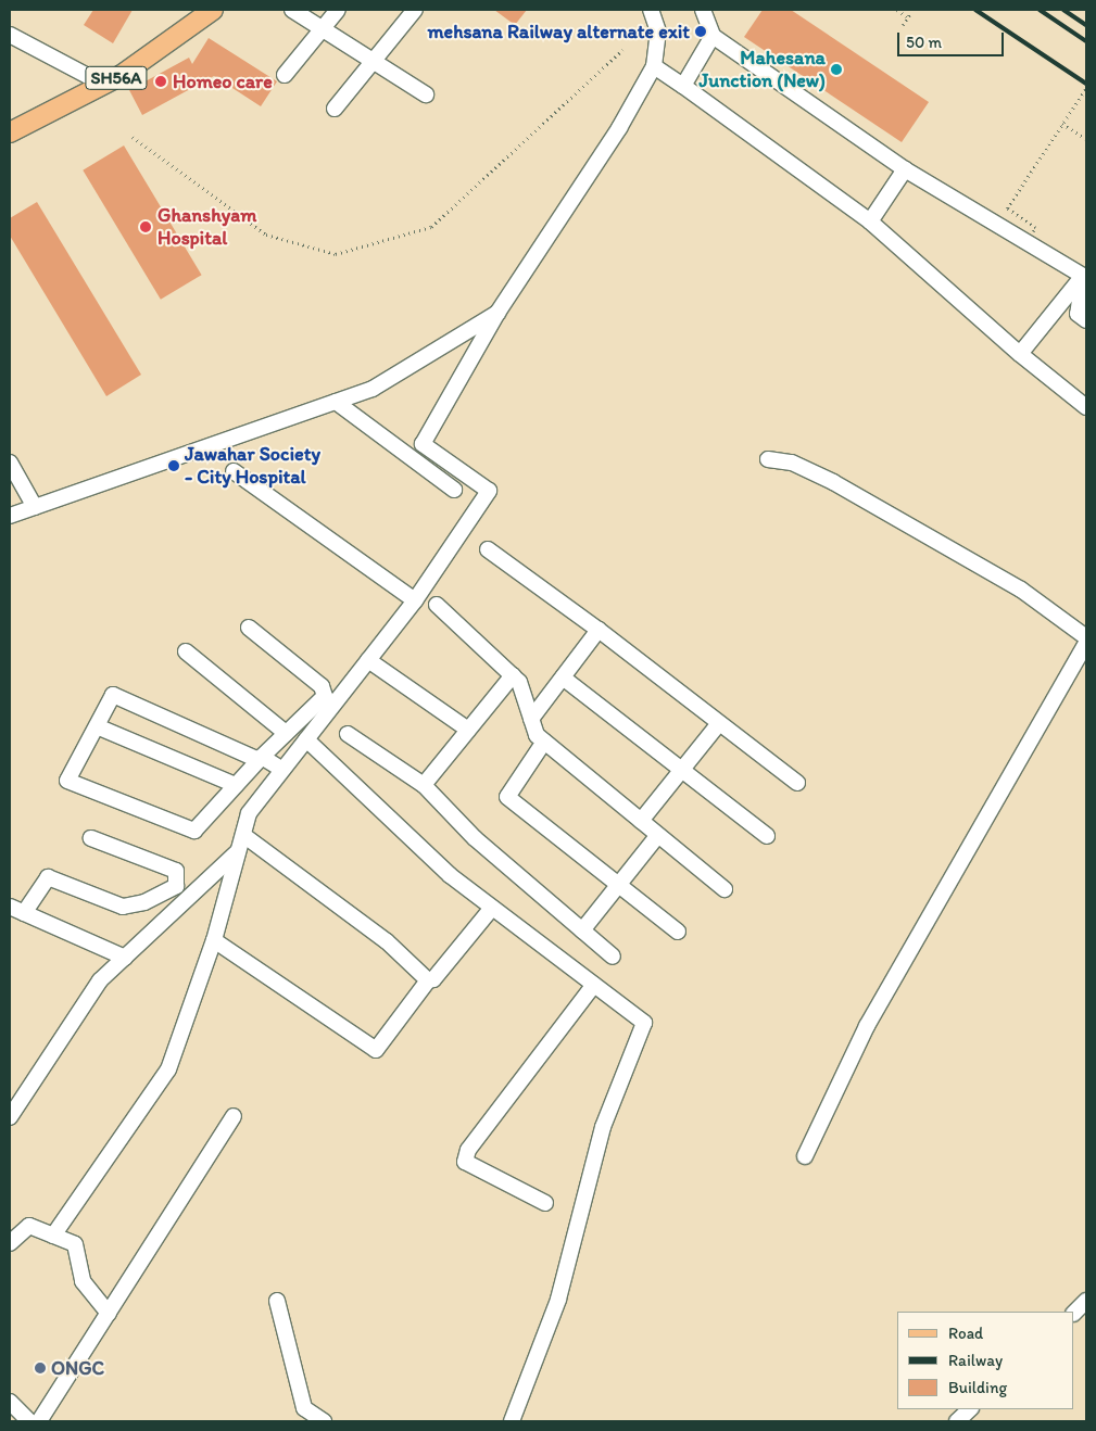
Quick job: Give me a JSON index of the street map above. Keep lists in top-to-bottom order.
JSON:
{
  "streets": {
    "main road": ["SH56A"]
  },
  "places": [
    "mehsana Railway alternate exit",
    "Mahesana Junction (New)",
    "Homeo care",
    "Ghanshyam Hospital",
    "Jawahar Society - City Hospital",
    "ONGC"
  ],
  "legend": ["Road", "Railway", "Building"],
  "scale_bar": "50 m"
}
